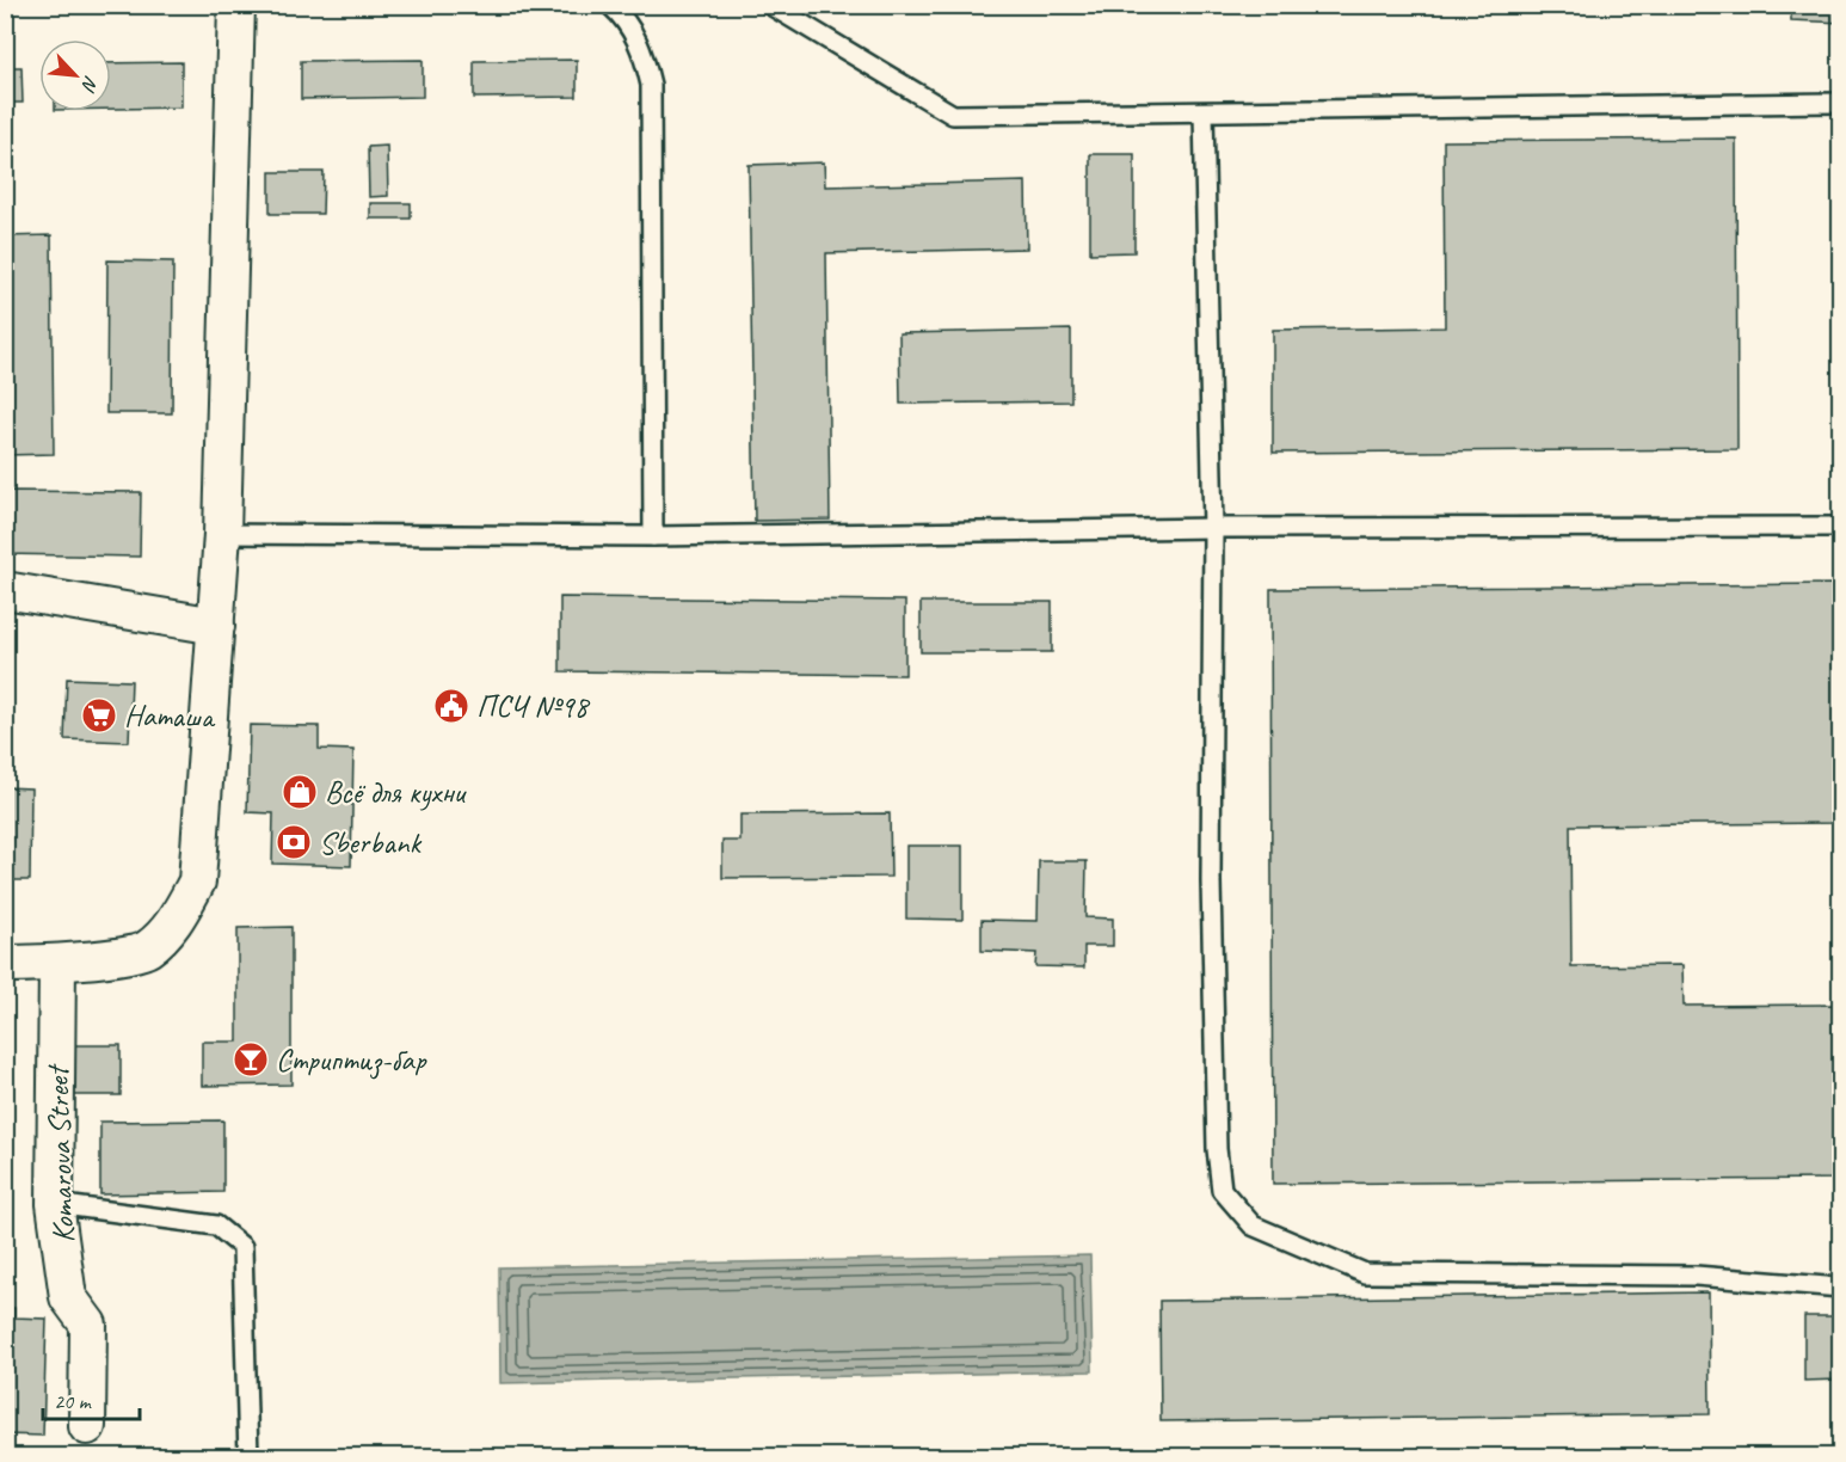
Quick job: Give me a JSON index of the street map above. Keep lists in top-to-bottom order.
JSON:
{
  "streets": {
    "street": ["Komarova Street"]
  },
  "places": {
    "public building": ["ПСЧ №98"],
    "supermarket": ["Наташа"],
    "shop": ["Всё для кухни"],
    "bank": ["Sberbank"],
    "bar": ["Стриптиз-бар"]
  },
  "scale_bar": "20 m",
  "north": "bottom right"
}
